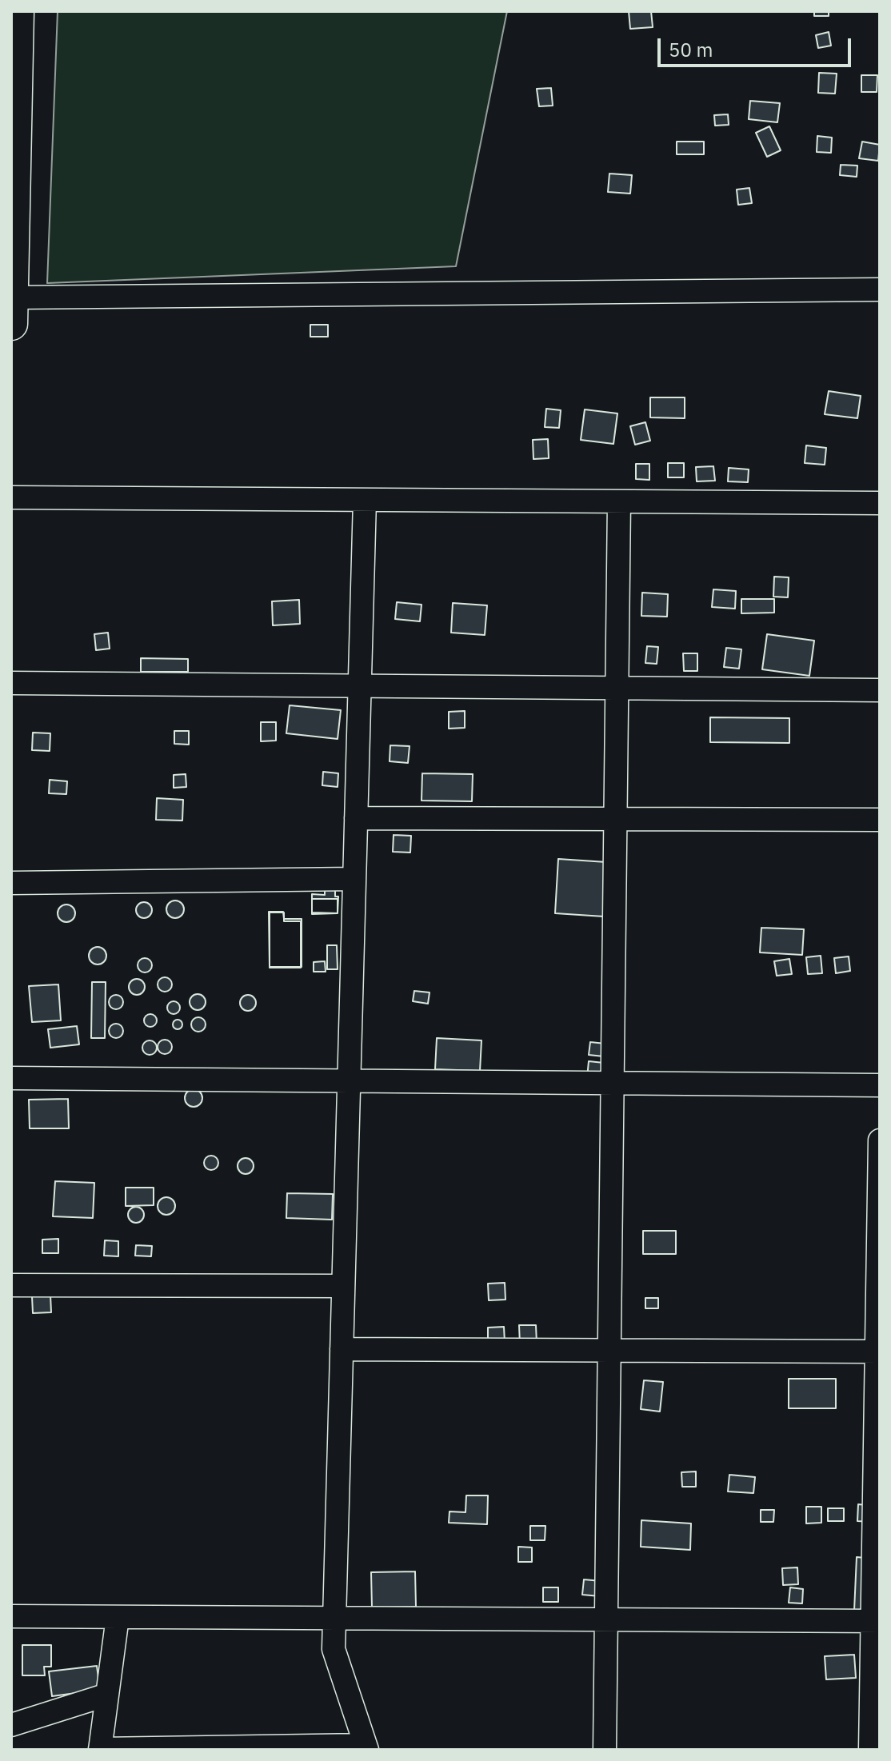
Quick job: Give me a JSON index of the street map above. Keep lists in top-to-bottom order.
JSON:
{
  "scale_bar": "50 m"
}
